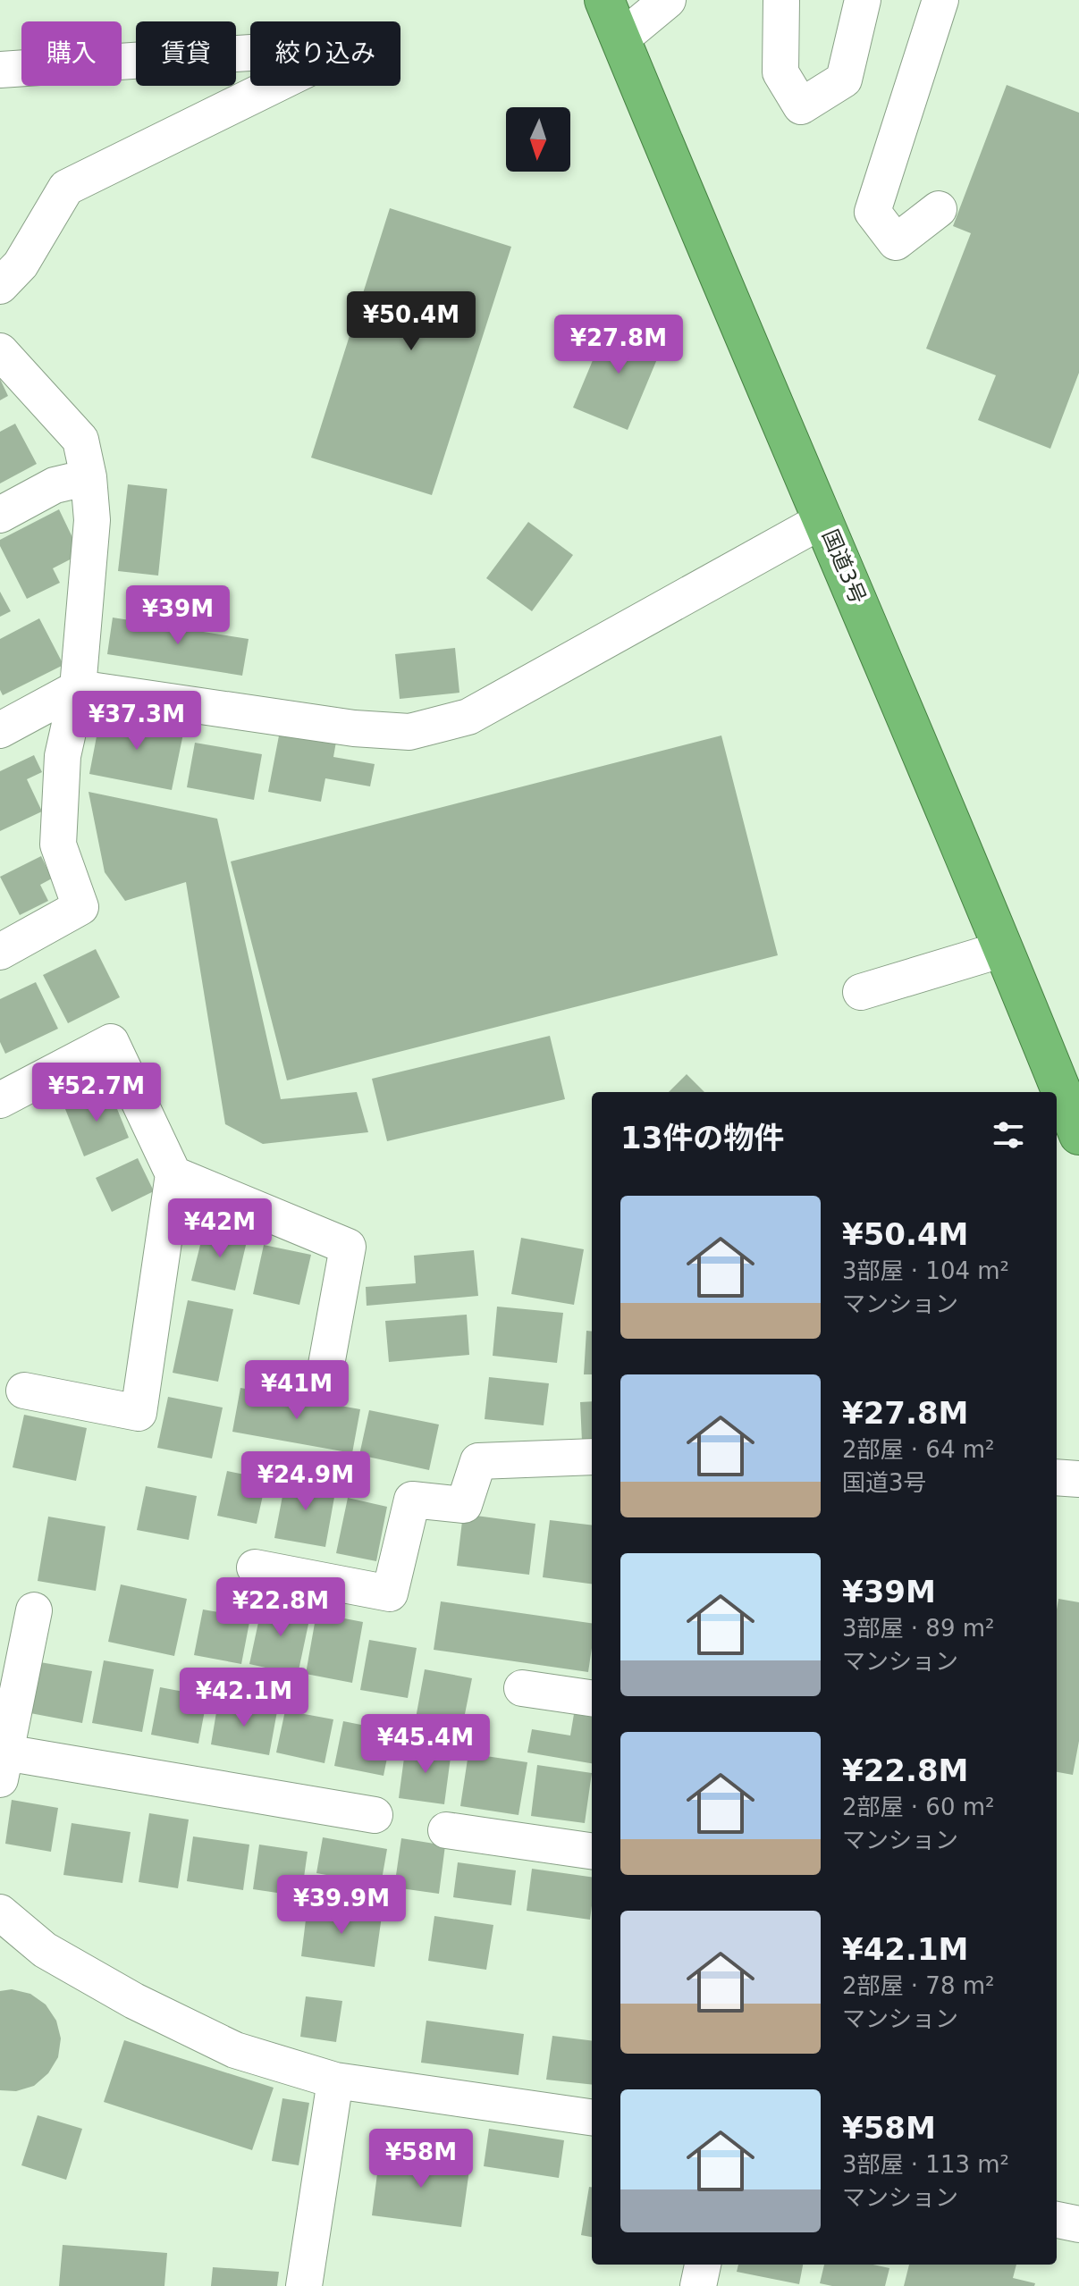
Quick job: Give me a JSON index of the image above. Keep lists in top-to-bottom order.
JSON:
{
  "streets": {
    "highway": ["国道3号"]
  },
  "north": "bottom",
  "page": {
    "chip": ["購入", "賃貸", "絞り込み"],
    "price": [
      "¥50.4M",
      "¥27.8M",
      "¥39M",
      "¥37.3M",
      "¥52.7M",
      "¥42M",
      "¥41M",
      "¥24.9M",
      "¥22.8M",
      "¥42.1M",
      "¥45.4M",
      "¥39.9M",
      "¥58M"
    ],
    "heading": "13件の物件",
    "list": [
      {
        "name": "¥50.4M",
        "note": "3部屋 · 104 m² · マンション"
      },
      {
        "name": "¥27.8M",
        "note": "2部屋 · 64 m² · 国道3号"
      },
      {
        "name": "¥39M",
        "note": "3部屋 · 89 m² · マンション"
      },
      {
        "name": "¥22.8M",
        "note": "2部屋 · 60 m² · マンション"
      },
      {
        "name": "¥42.1M",
        "note": "2部屋 · 78 m² · マンション"
      },
      {
        "name": "¥58M",
        "note": "3部屋 · 113 m² · マンション"
      }
    ]
  }
}
